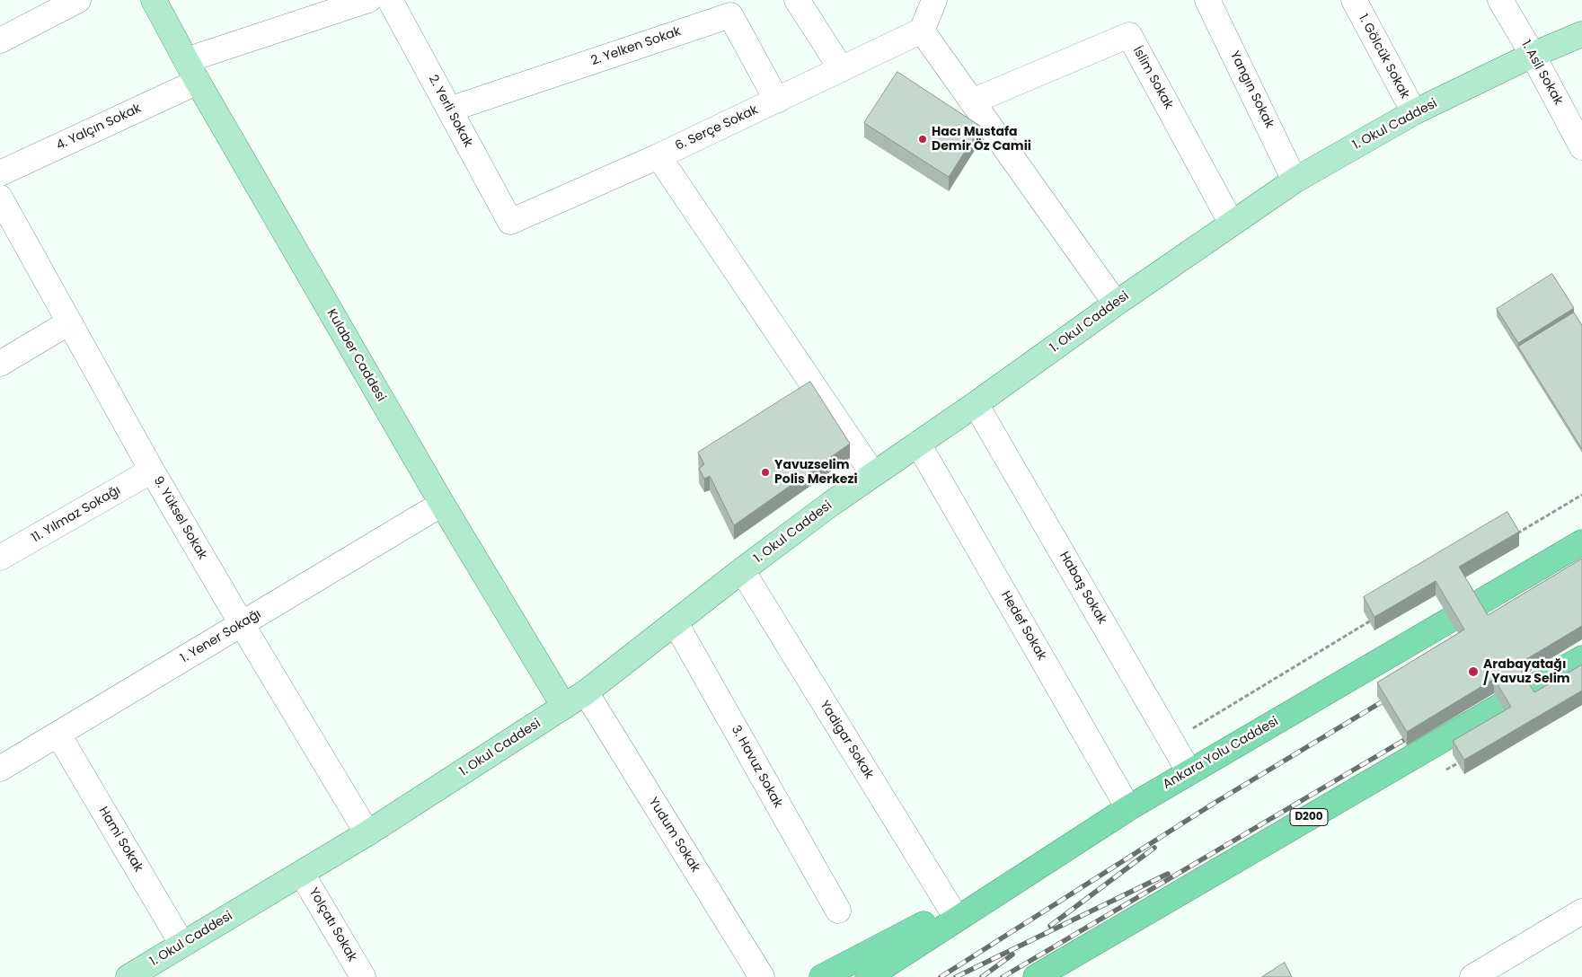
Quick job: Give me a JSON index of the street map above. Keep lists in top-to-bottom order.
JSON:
{
  "streets": {
    "highway": ["Ankara Yolu Caddesi", "D200"],
    "main road": ["1. Okul Caddesi", "Kulaber Caddesi"],
    "street": [
      "2. Yelken Sokak",
      "1. Gölcük Sokak",
      "1. Asil Sokak",
      "İslim Sokak",
      "Yangın Sokak",
      "2. Yerli Sokak",
      "4. Yalçın Sokak",
      "6. Serçe Sokak",
      "11. Yılmaz Sokağı",
      "9. Yüksel Sokak",
      "Habaş Sokak",
      "Hedef Sokak",
      "1. Yener Sokağı",
      "Yadigar Sokak",
      "3. Havuz Sokak",
      "Yudum Sokak",
      "Hami Sokak",
      "Yolçatı Sokak"
    ]
  },
  "crossings": [
    ["2. Yelken Sokak", "2. Yerli Sokak"],
    ["2. Yelken Sokak", "6. Serçe Sokak"],
    ["1. Gölcük Sokak", "1. Okul Caddesi"],
    ["1. Asil Sokak", "1. Okul Caddesi"],
    ["İslim Sokak", "1. Okul Caddesi"],
    ["Yangın Sokak", "1. Okul Caddesi"],
    ["2. Yerli Sokak", "6. Serçe Sokak"],
    ["1. Okul Caddesi", "Kulaber Caddesi"],
    ["1. Okul Caddesi", "9. Yüksel Sokak"],
    ["1. Okul Caddesi", "Habaş Sokak"],
    ["1. Okul Caddesi", "Hedef Sokak"],
    ["1. Okul Caddesi", "Yadigar Sokak"],
    ["1. Okul Caddesi", "3. Havuz Sokak"],
    ["1. Okul Caddesi", "Yudum Sokak"],
    ["1. Okul Caddesi", "Hami Sokak"],
    ["1. Okul Caddesi", "Yolçatı Sokak"],
    ["4. Yalçın Sokak", "Kulaber Caddesi"],
    ["Kulaber Caddesi", "1. Yener Sokağı"],
    ["11. Yılmaz Sokağı", "9. Yüksel Sokak"],
    ["9. Yüksel Sokak", "1. Yener Sokağı"],
    ["Habaş Sokak", "Ankara Yolu Caddesi"],
    ["Hedef Sokak", "Ankara Yolu Caddesi"],
    ["1. Yener Sokağı", "Hami Sokak"]
  ],
  "places": ["Hacı Mustafa Demir Öz Camii", "Yavuzselim Polis Merkezi", "Arabayatağı / Yavuz Selim"]
}
